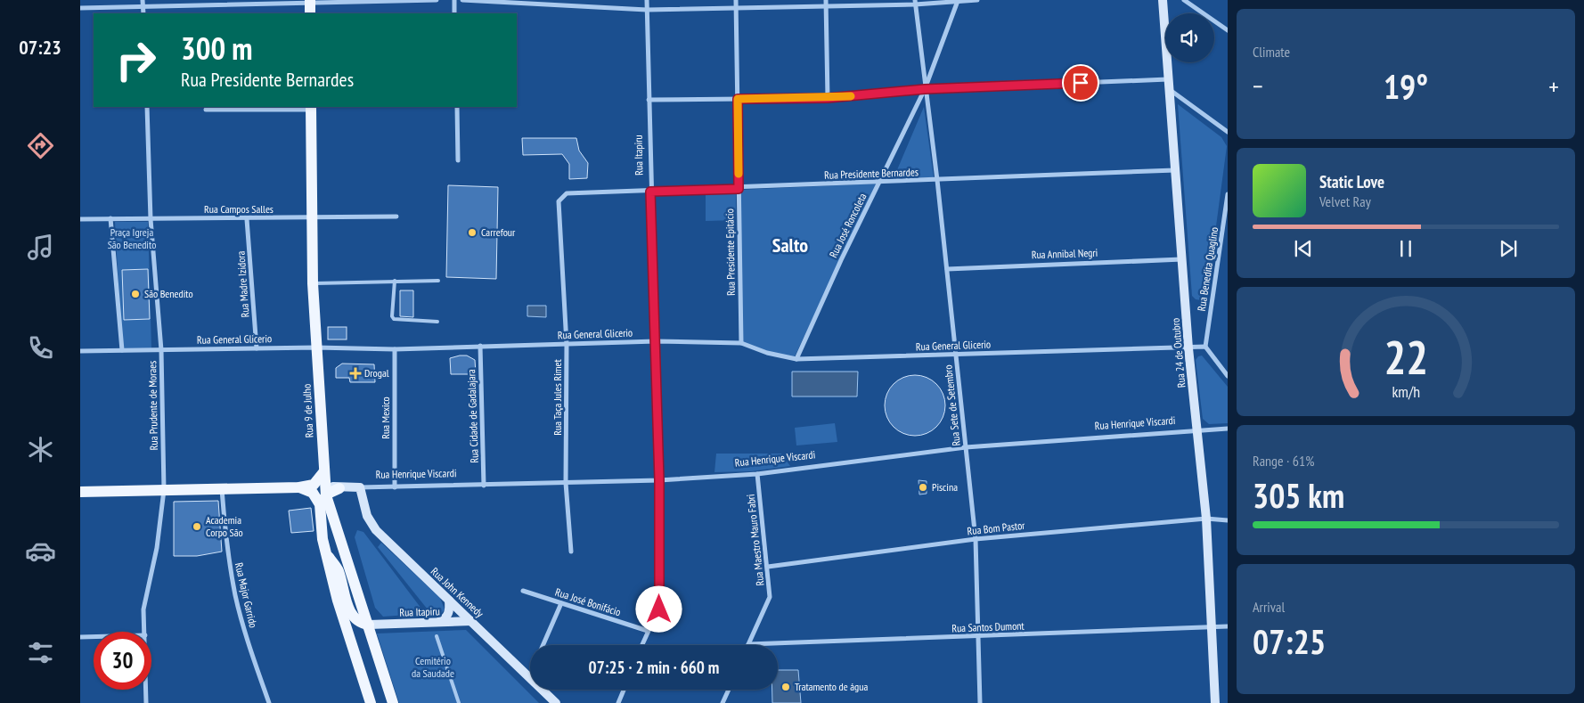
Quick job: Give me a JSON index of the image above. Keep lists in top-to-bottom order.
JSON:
{
  "streets": {
    "main road": ["Rua 9 de Julho"],
    "street": [
      "Rua Itapiru",
      "Rua Presidente Bernardes",
      "Rua Campos Salles",
      "Rua José Roncoleta",
      "Rua Presidente Epitácio",
      "Rua Annibal Negri",
      "Rua Benedita Quaglino",
      "Rua Madre Izidora",
      "Rua General Glicerio",
      "Rua 24 de Outubro",
      "Rua Taça Jules Rimet",
      "Rua Prudente de Moraes",
      "Rua Sete de Setembro",
      "Rua Cidade de Gadalajara",
      "Rua Mexico",
      "Rua Henrique Viscardi",
      "Rua Bom Pastor",
      "Rua Maestro Mauro Fabri",
      "Rua John Kennedy",
      "Rua Major Garrido",
      "Rua José Bonifácio",
      "Rua Santos Dumont"
    ]
  },
  "crossings": [
    ["Rua Itapiru", "Rua Presidente Bernardes"],
    ["Rua Itapiru", "Rua General Glicerio"],
    ["Rua Itapiru", "Rua 9 de Julho"],
    ["Rua Itapiru", "Rua Henrique Viscardi"],
    ["Rua Itapiru", "Rua John Kennedy"],
    ["Rua Itapiru", "Rua José Bonifácio"],
    ["Rua Presidente Bernardes", "Rua José Roncoleta"],
    ["Rua Presidente Bernardes", "Rua Presidente Epitácio"],
    ["Rua Presidente Bernardes", "Rua 24 de Outubro"],
    ["Rua Presidente Bernardes", "Rua Taça Jules Rimet"],
    ["Rua Presidente Bernardes", "Rua Sete de Setembro"],
    ["Rua Campos Salles", "Rua Madre Izidora"],
    ["Rua Campos Salles", "Rua Prudente de Moraes"],
    ["Rua Campos Salles", "Rua 9 de Julho"],
    ["Rua José Roncoleta", "Rua General Glicerio"],
    ["Rua José Roncoleta", "Rua Sete de Setembro"],
    ["Rua Presidente Epitácio", "Rua General Glicerio"],
    ["Rua Annibal Negri", "Rua 24 de Outubro"],
    ["Rua Annibal Negri", "Rua Sete de Setembro"],
    ["Rua Benedita Quaglino", "Rua General Glicerio"],
    ["Rua Madre Izidora", "Rua General Glicerio"],
    ["Rua General Glicerio", "Rua 24 de Outubro"],
    ["Rua General Glicerio", "Rua Taça Jules Rimet"],
    ["Rua General Glicerio", "Rua Prudente de Moraes"],
    ["Rua General Glicerio", "Rua Sete de Setembro"],
    ["Rua General Glicerio", "Rua 9 de Julho"],
    ["Rua General Glicerio", "Rua Cidade de Gadalajara"],
    ["Rua General Glicerio", "Rua Mexico"],
    ["Rua 24 de Outubro", "Rua Henrique Viscardi"],
    ["Rua 24 de Outubro", "Rua Bom Pastor"],
    ["Rua 24 de Outubro", "Rua Santos Dumont"],
    ["Rua Taça Jules Rimet", "Rua Henrique Viscardi"],
    ["Rua Sete de Setembro", "Rua Henrique Viscardi"],
    ["Rua Sete de Setembro", "Rua Bom Pastor"],
    ["Rua Sete de Setembro", "Rua Santos Dumont"],
    ["Rua 9 de Julho", "Rua Henrique Viscardi"],
    ["Rua Cidade de Gadalajara", "Rua Henrique Viscardi"],
    ["Rua Mexico", "Rua Henrique Viscardi"],
    ["Rua Henrique Viscardi", "Rua Maestro Mauro Fabri"],
    ["Rua Henrique Viscardi", "Rua John Kennedy"],
    ["Rua Bom Pastor", "Rua Maestro Mauro Fabri"],
    ["Rua Maestro Mauro Fabri", "Rua Santos Dumont"]
  ],
  "districts": ["Salto"],
  "parks": ["Praça Igreja São Benedito", "Cemitério da Saudade"],
  "places": {
    "other": [
      "Carrefour",
      "São Benedito",
      "Piscina",
      "Academia Corpo São",
      "Tratamento de água"
    ],
    "health": ["Drogal"]
  },
  "page": {
    "tabs": "07:23",
    "tile": [
      "Climate",
      ["Range · 61%", "305 km"],
      ["Arrival", "07:25"]
    ],
    "turn": ["300 m", "Rua Presidente Bernardes"],
    "heat": ["−", "19°", "+"],
    "song": ["Static Love", "Velvet Ray"],
    "limit": "30",
    "trip": "07:25 · 2 min · 660 m",
    "gauge": ["22", "km/h"]
  }
}
